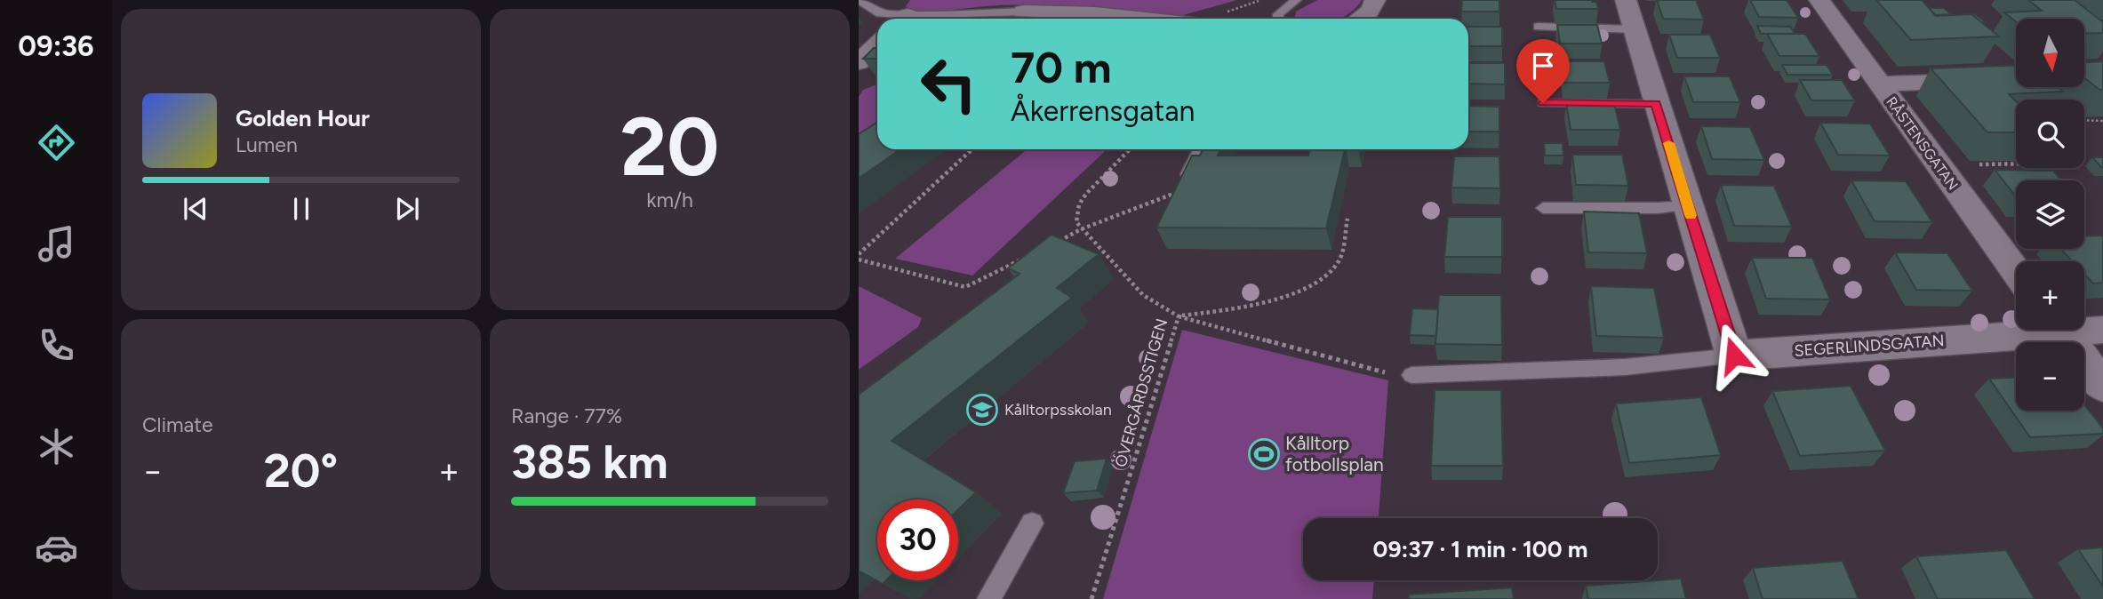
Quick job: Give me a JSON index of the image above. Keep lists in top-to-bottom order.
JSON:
{
  "streets": {
    "street": ["RÅSTENSGATAN", "SEGERLINDSGATAN"],
    "path": ["ÖVERGÅRDSSTIGEN"]
  },
  "places": {
    "school or university": ["Kålltorpsskolan"],
    "sports": ["Kålltorp fotbollsplan"]
  },
  "north": "bottom",
  "page": {
    "tabs": "09:36",
    "tile": [
      ["20", "km/h"],
      "Climate",
      ["Range · 77%", "385 km"]
    ],
    "map_buttons": ["+", "−"],
    "turn": ["70 m", "Åkerrensgatan"],
    "song": ["Golden Hour", "Lumen"],
    "heat": ["−", "20°", "+"],
    "limit": "30",
    "trip": "09:37 · 1 min · 100 m"
  }
}
